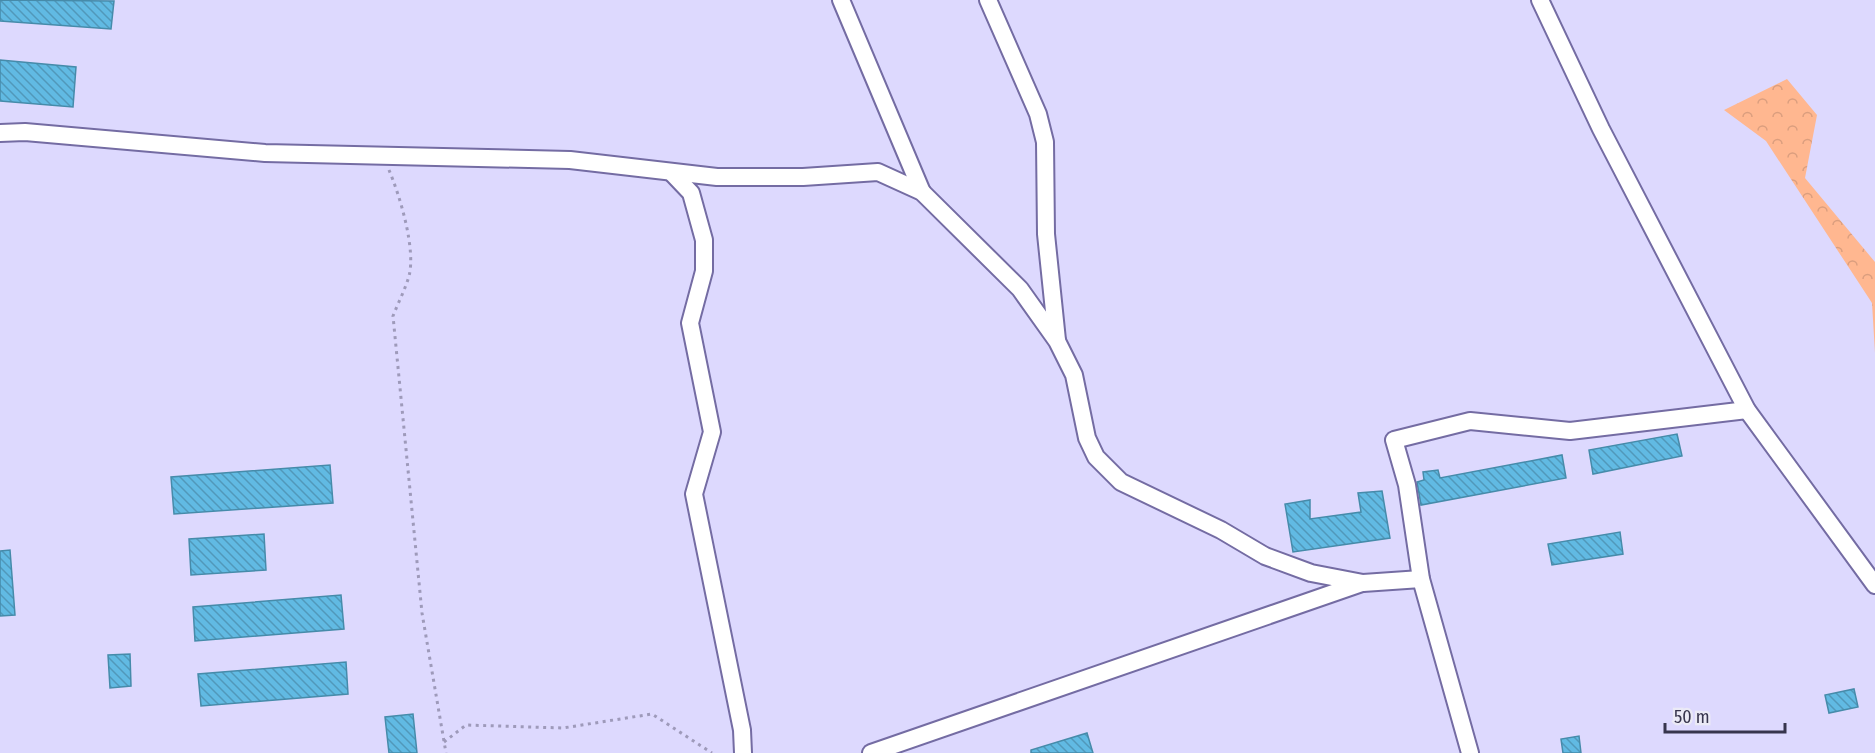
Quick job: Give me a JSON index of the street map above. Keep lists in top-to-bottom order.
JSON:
{
  "scale_bar": "50 m"
}
